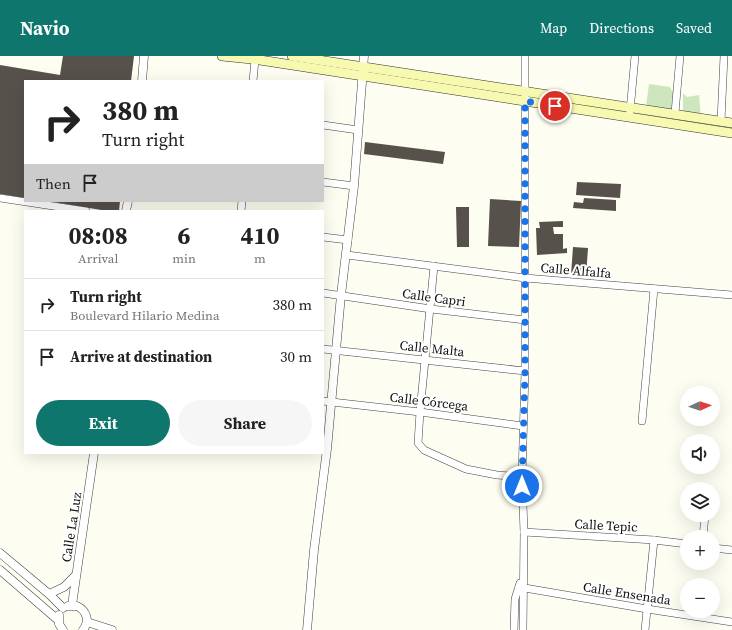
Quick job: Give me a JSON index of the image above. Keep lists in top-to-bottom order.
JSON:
{
  "streets": {
    "street": [
      "Calle Alfalfa",
      "Calle Capri",
      "Calle Malta",
      "Calle Córcega",
      "Calle Tepic",
      "Calle La Luz",
      "Calle Ensenada"
    ]
  },
  "north": "right",
  "page": {
    "header": "Navio",
    "nav": ["Map", "Directions", "Saved"],
    "turn": ["380 m", "Turn right"],
    "then": "Then",
    "eta": [
      "08:08",
      "Arrival",
      "6",
      "min",
      "410",
      "m"
    ],
    "list": [
      {
        "name": "Turn right",
        "note": "Boulevard Hilario Medina",
        "value": "380 m"
      },
      {
        "name": "Arrive at destination",
        "value": "30 m"
      }
    ],
    "map_buttons": ["+", "−"],
    "buttons": ["Exit", "Share"]
  }
}
